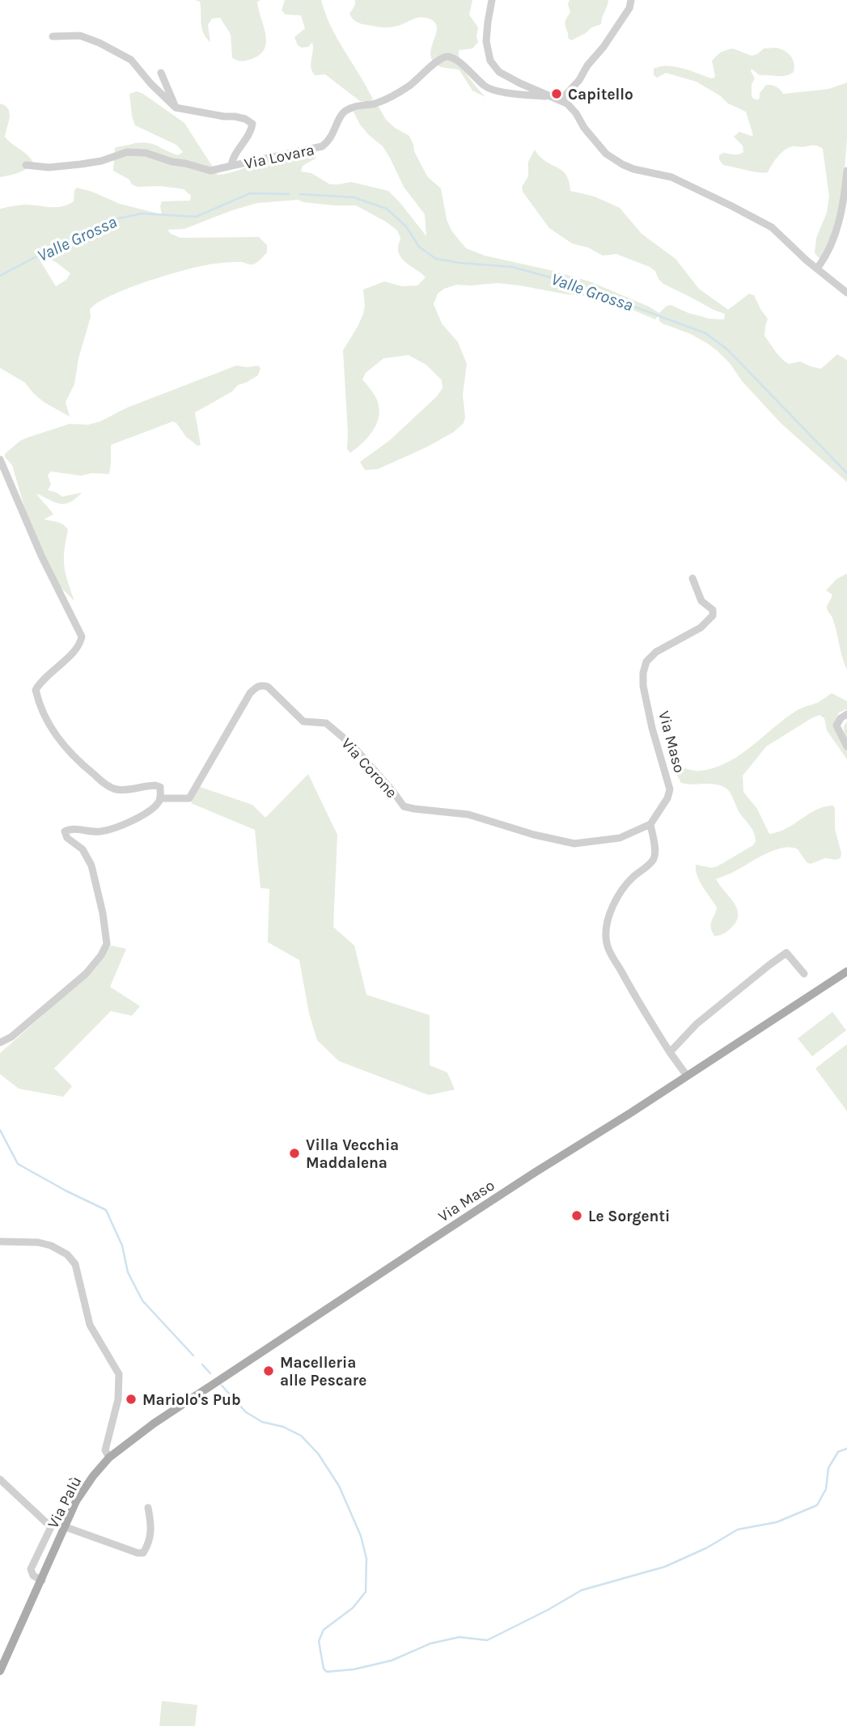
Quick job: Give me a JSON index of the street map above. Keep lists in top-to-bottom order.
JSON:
{
  "streets": {
    "main road": ["Via Maso", "Via Palù"],
    "street": ["Via Lovara", "Via Corone"]
  },
  "crossings": [
    ["Via Maso", "Via Corone"],
    ["Via Maso", "Via Palù"]
  ],
  "water": ["Valle Grossa"],
  "places": [
    "Capitello",
    "Villa Vecchia Maddalena",
    "Le Sorgenti",
    "Macelleria alle Pescare",
    "Mariolo's Pub"
  ]
}
